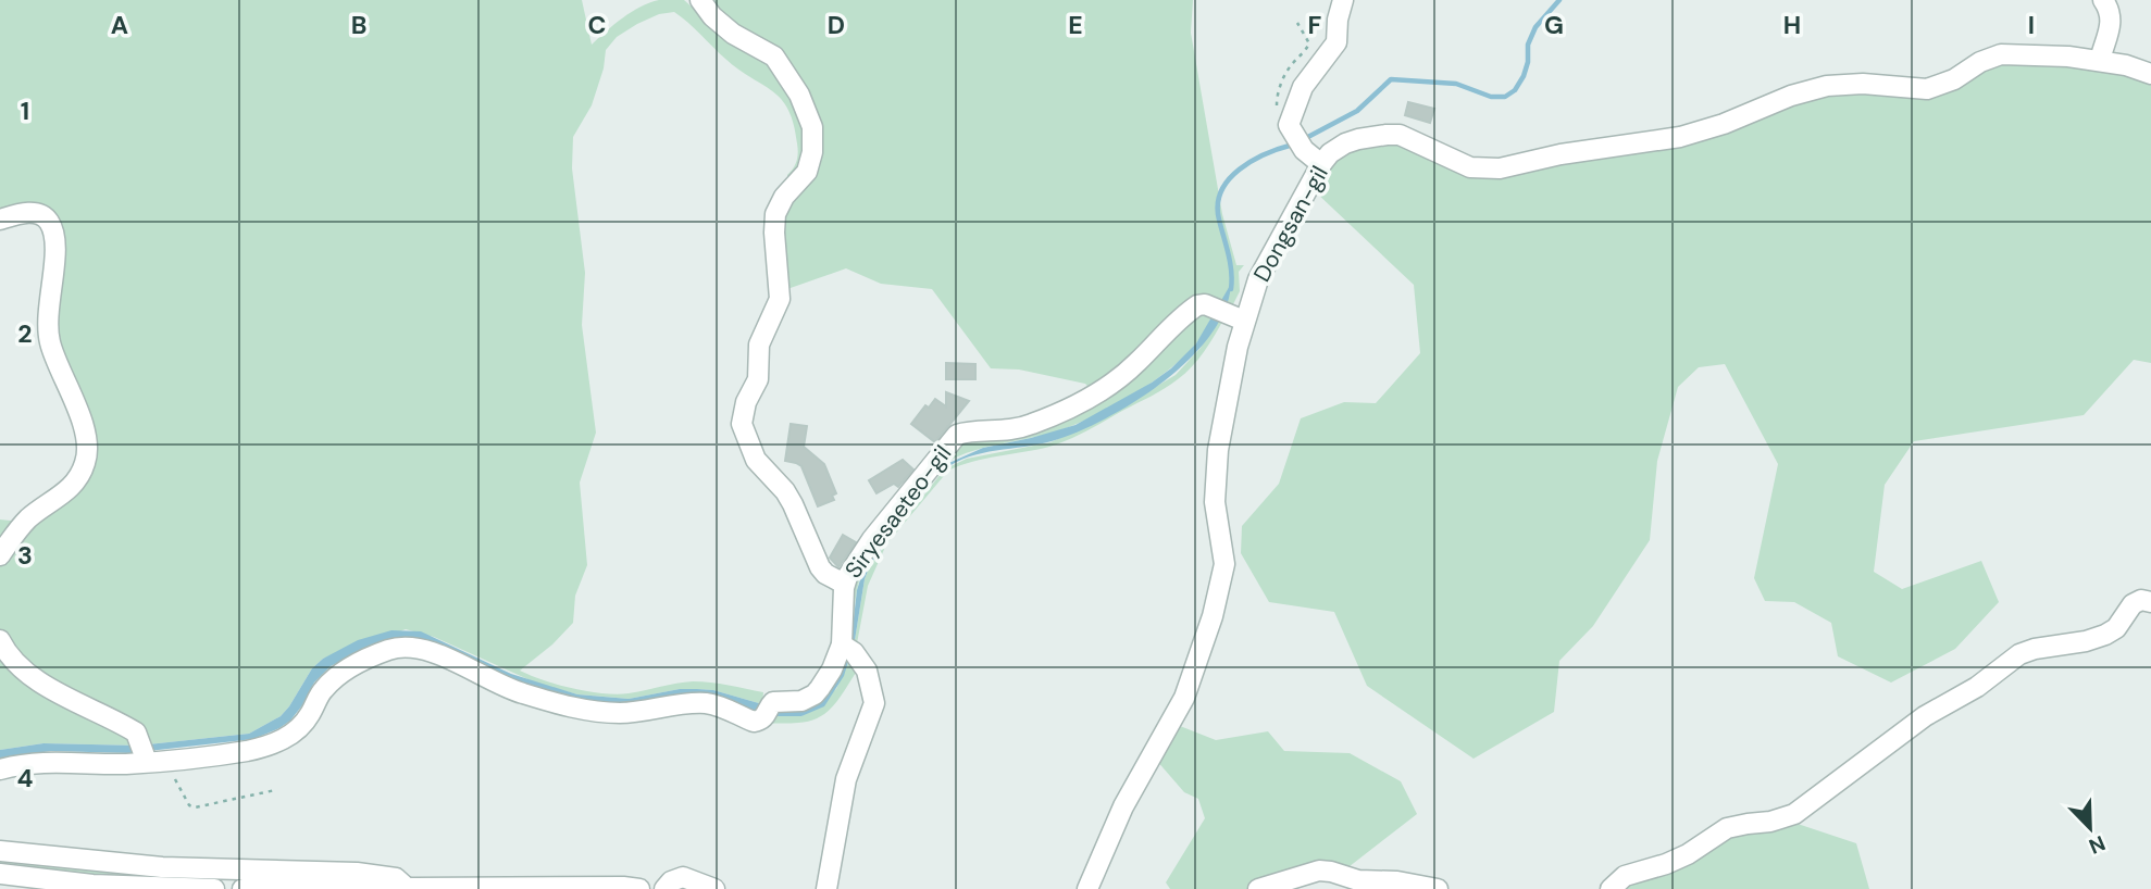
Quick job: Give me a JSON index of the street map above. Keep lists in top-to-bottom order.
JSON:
{
  "streets": {
    "street": ["Dongsan-gil", "Siryesaeteo-gil"]
  },
  "crossings": [
    ["Dongsan-gil", "Siryesaeteo-gil"]
  ],
  "north": "bottom right",
  "grid": {
    "columns": [
      "A",
      "B",
      "C",
      "D",
      "E",
      "F",
      "G",
      "H",
      "I"
    ],
    "rows": [
      "1",
      "2",
      "3",
      "4"
    ]
  }
}
